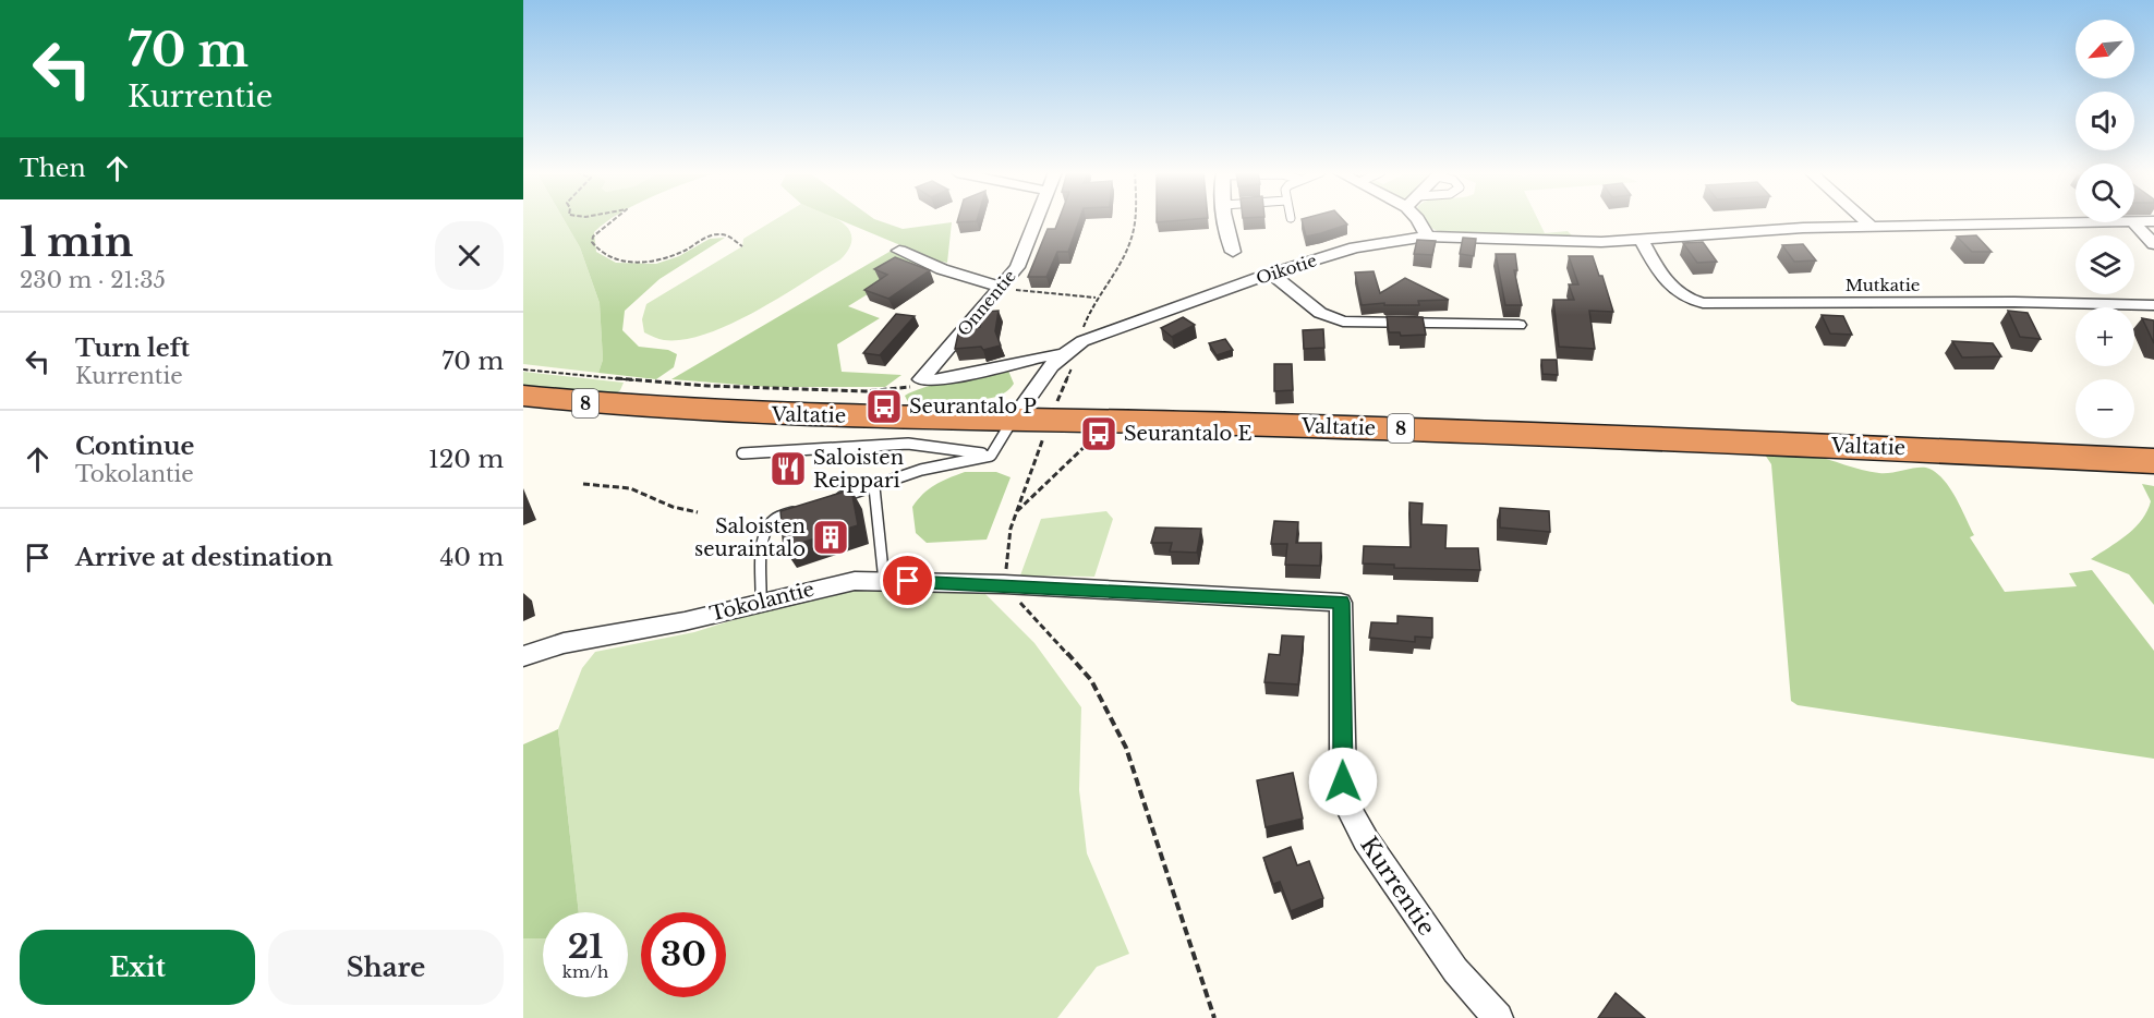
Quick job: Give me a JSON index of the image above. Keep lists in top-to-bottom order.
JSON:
{
  "streets": {
    "highway": ["8", "Valtatie"],
    "street": [
      "Oikotie",
      "Mutkatie",
      "Onnentie",
      "Tokolantie",
      "Kurrentie"
    ]
  },
  "crossings": [
    ["Oikotie", "Mutkatie"],
    ["Oikotie", "Valtatie"],
    ["Tokolantie", "Kurrentie"]
  ],
  "places": {
    "bus stop": ["Seurantalo P", "Seurantalo E"],
    "restaurant": ["Saloisten Reippari"],
    "building": ["Saloisten seuraintalo"]
  },
  "north": "bottom left",
  "page": {
    "turn": ["70 m", "Kurrentie"],
    "map_buttons": ["+", "−"],
    "then": "Then",
    "heading": ["1 min", "230 m · 21:35"],
    "list": [
      {
        "name": "Turn left",
        "note": "Kurrentie",
        "value": "70 m"
      },
      {
        "name": "Continue",
        "note": "Tokolantie",
        "value": "120 m"
      },
      {
        "name": "Arrive at destination",
        "value": "40 m"
      }
    ],
    "speed": "21 km/h",
    "limit": "30",
    "buttons": ["Exit", "Share"]
  }
}
